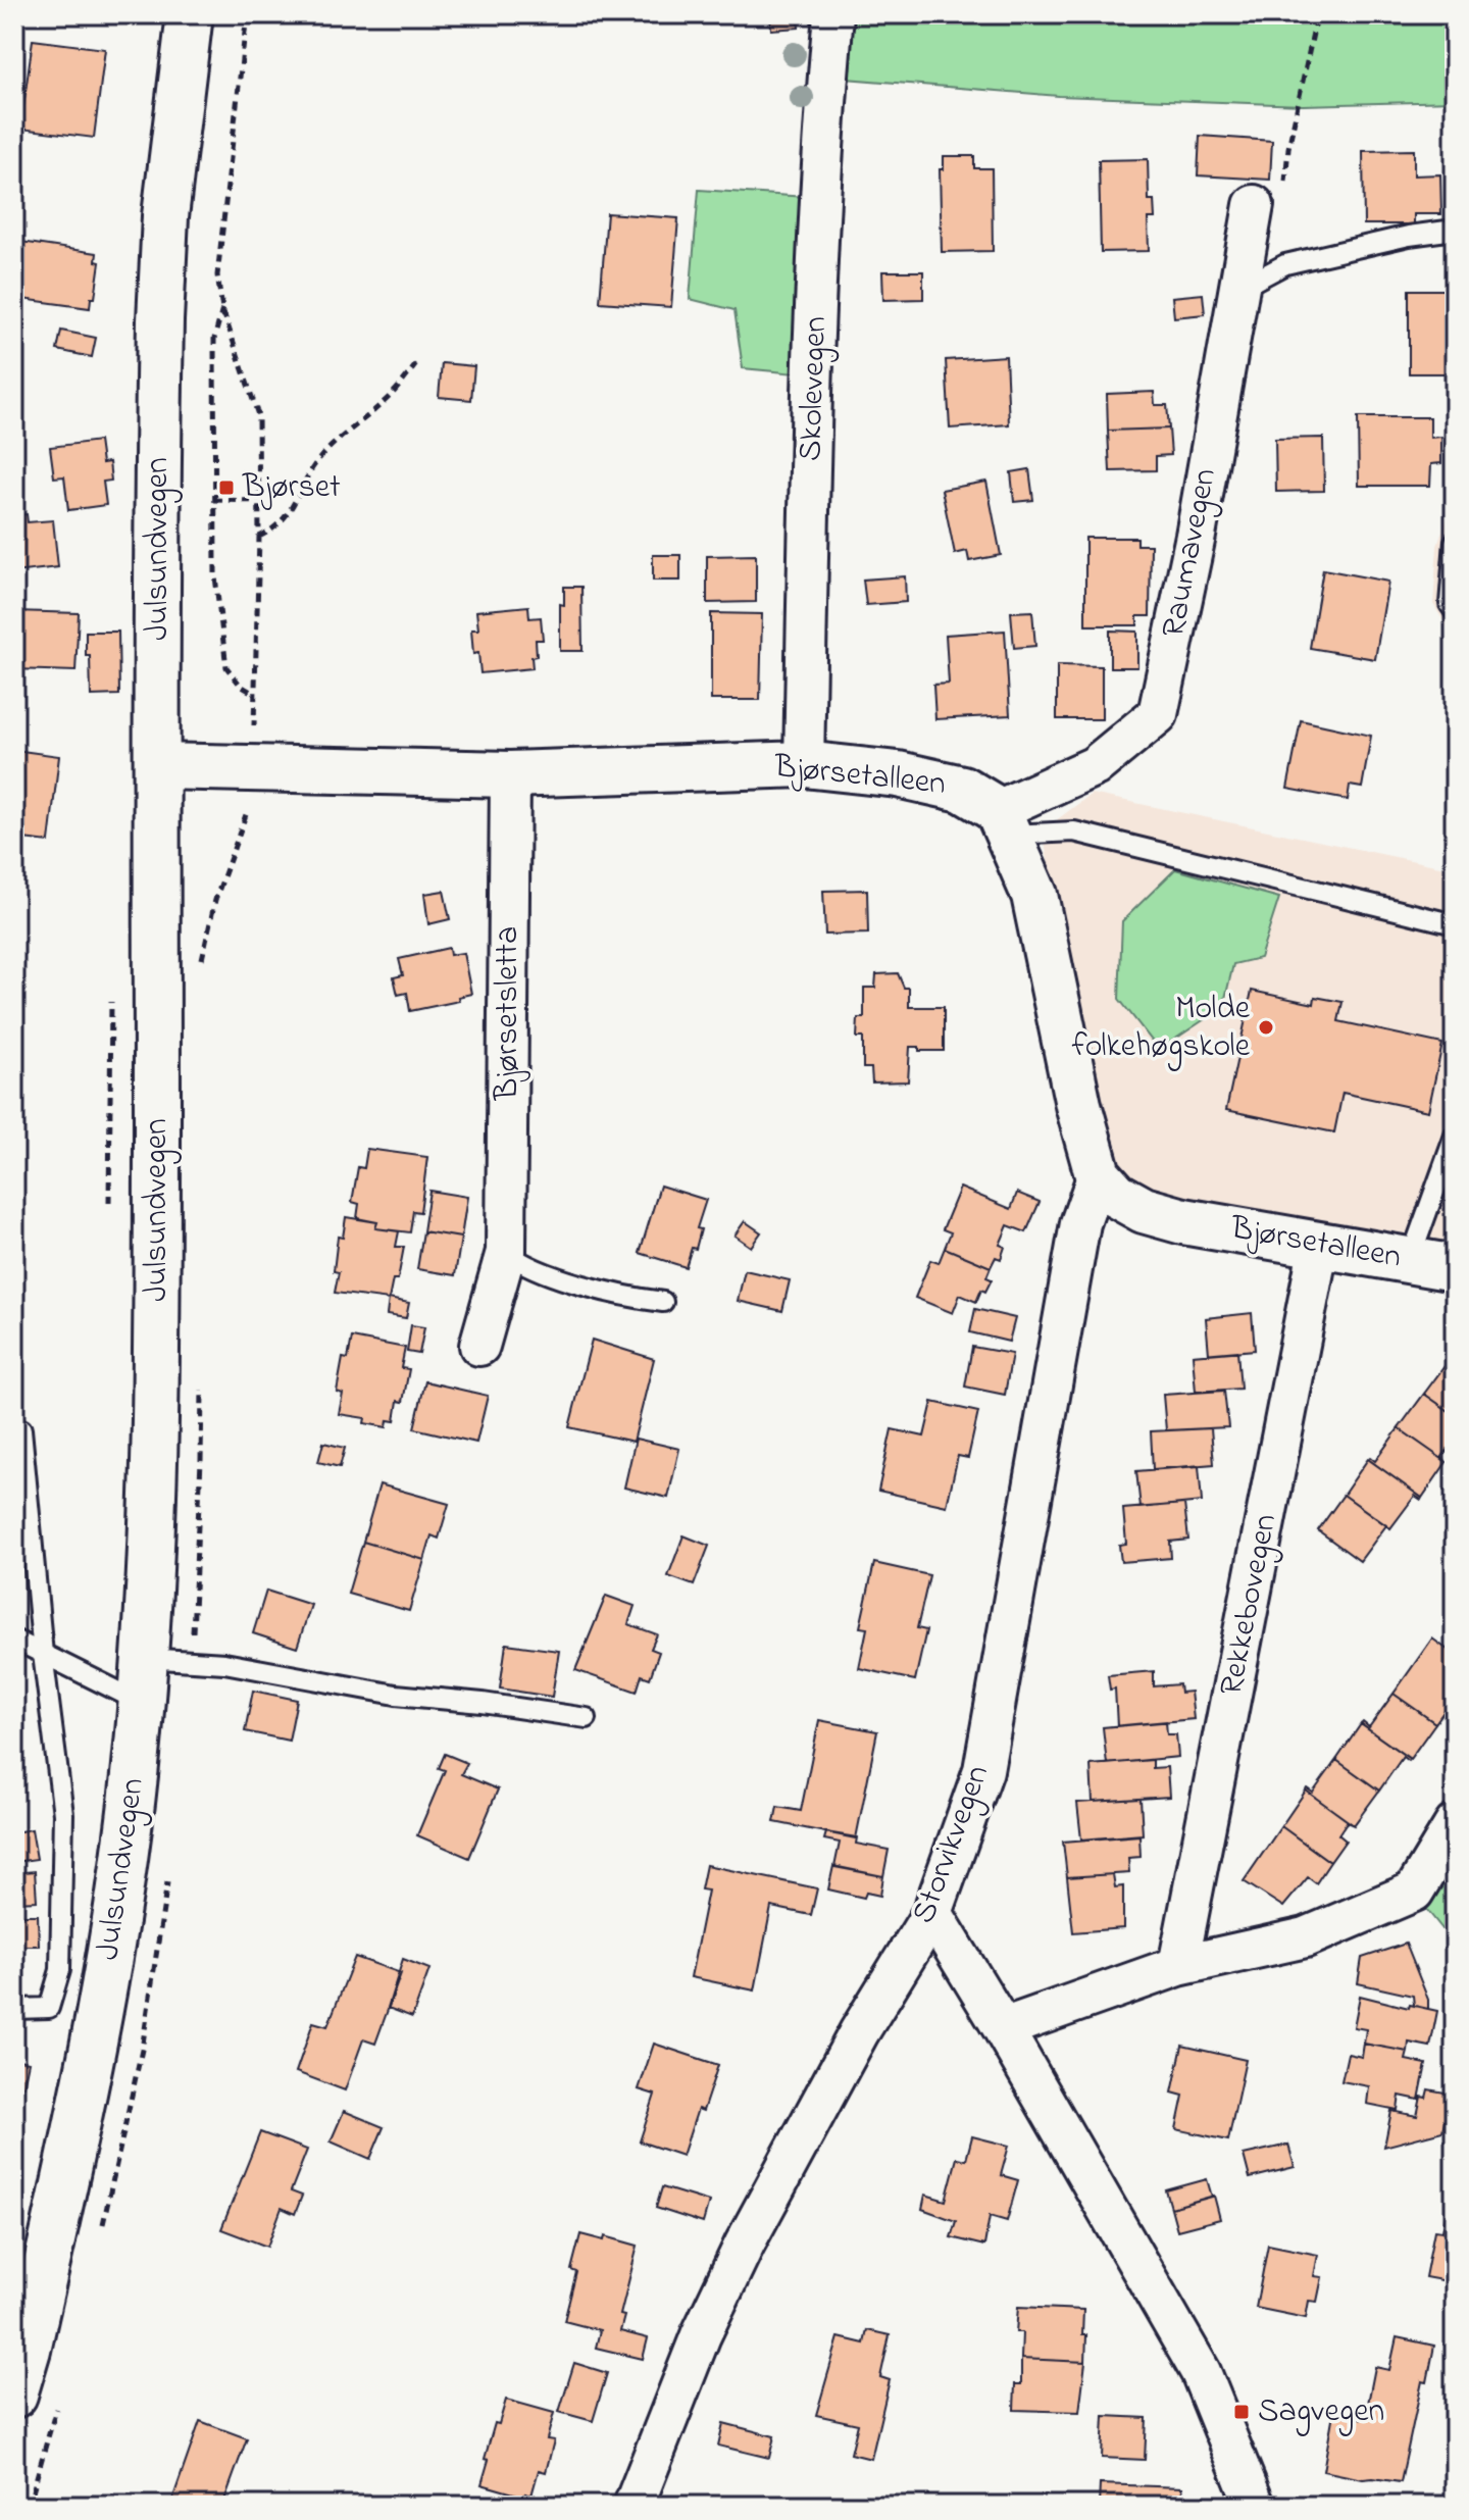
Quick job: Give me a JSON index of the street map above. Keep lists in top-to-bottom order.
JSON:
{
  "streets": {
    "main road": ["Julsundvegen", "Bjørsetalleen"],
    "street": [
      "Skolevegen",
      "Raumavegen",
      "Bjørsetsletta",
      "Rekkebovegen",
      "Storvikvegen"
    ]
  },
  "crossings": [
    ["Skolevegen", "Bjørsetalleen"],
    ["Julsundvegen", "Bjørsetalleen"],
    ["Raumavegen", "Bjørsetalleen"],
    ["Bjørsetalleen", "Bjørsetsletta"],
    ["Bjørsetalleen", "Rekkebovegen"],
    ["Bjørsetalleen", "Storvikvegen"]
  ],
  "places": {
    "transit": ["Bjørset", "Sagvegen"],
    "other": ["Molde folkehøgskole"]
  }
}
